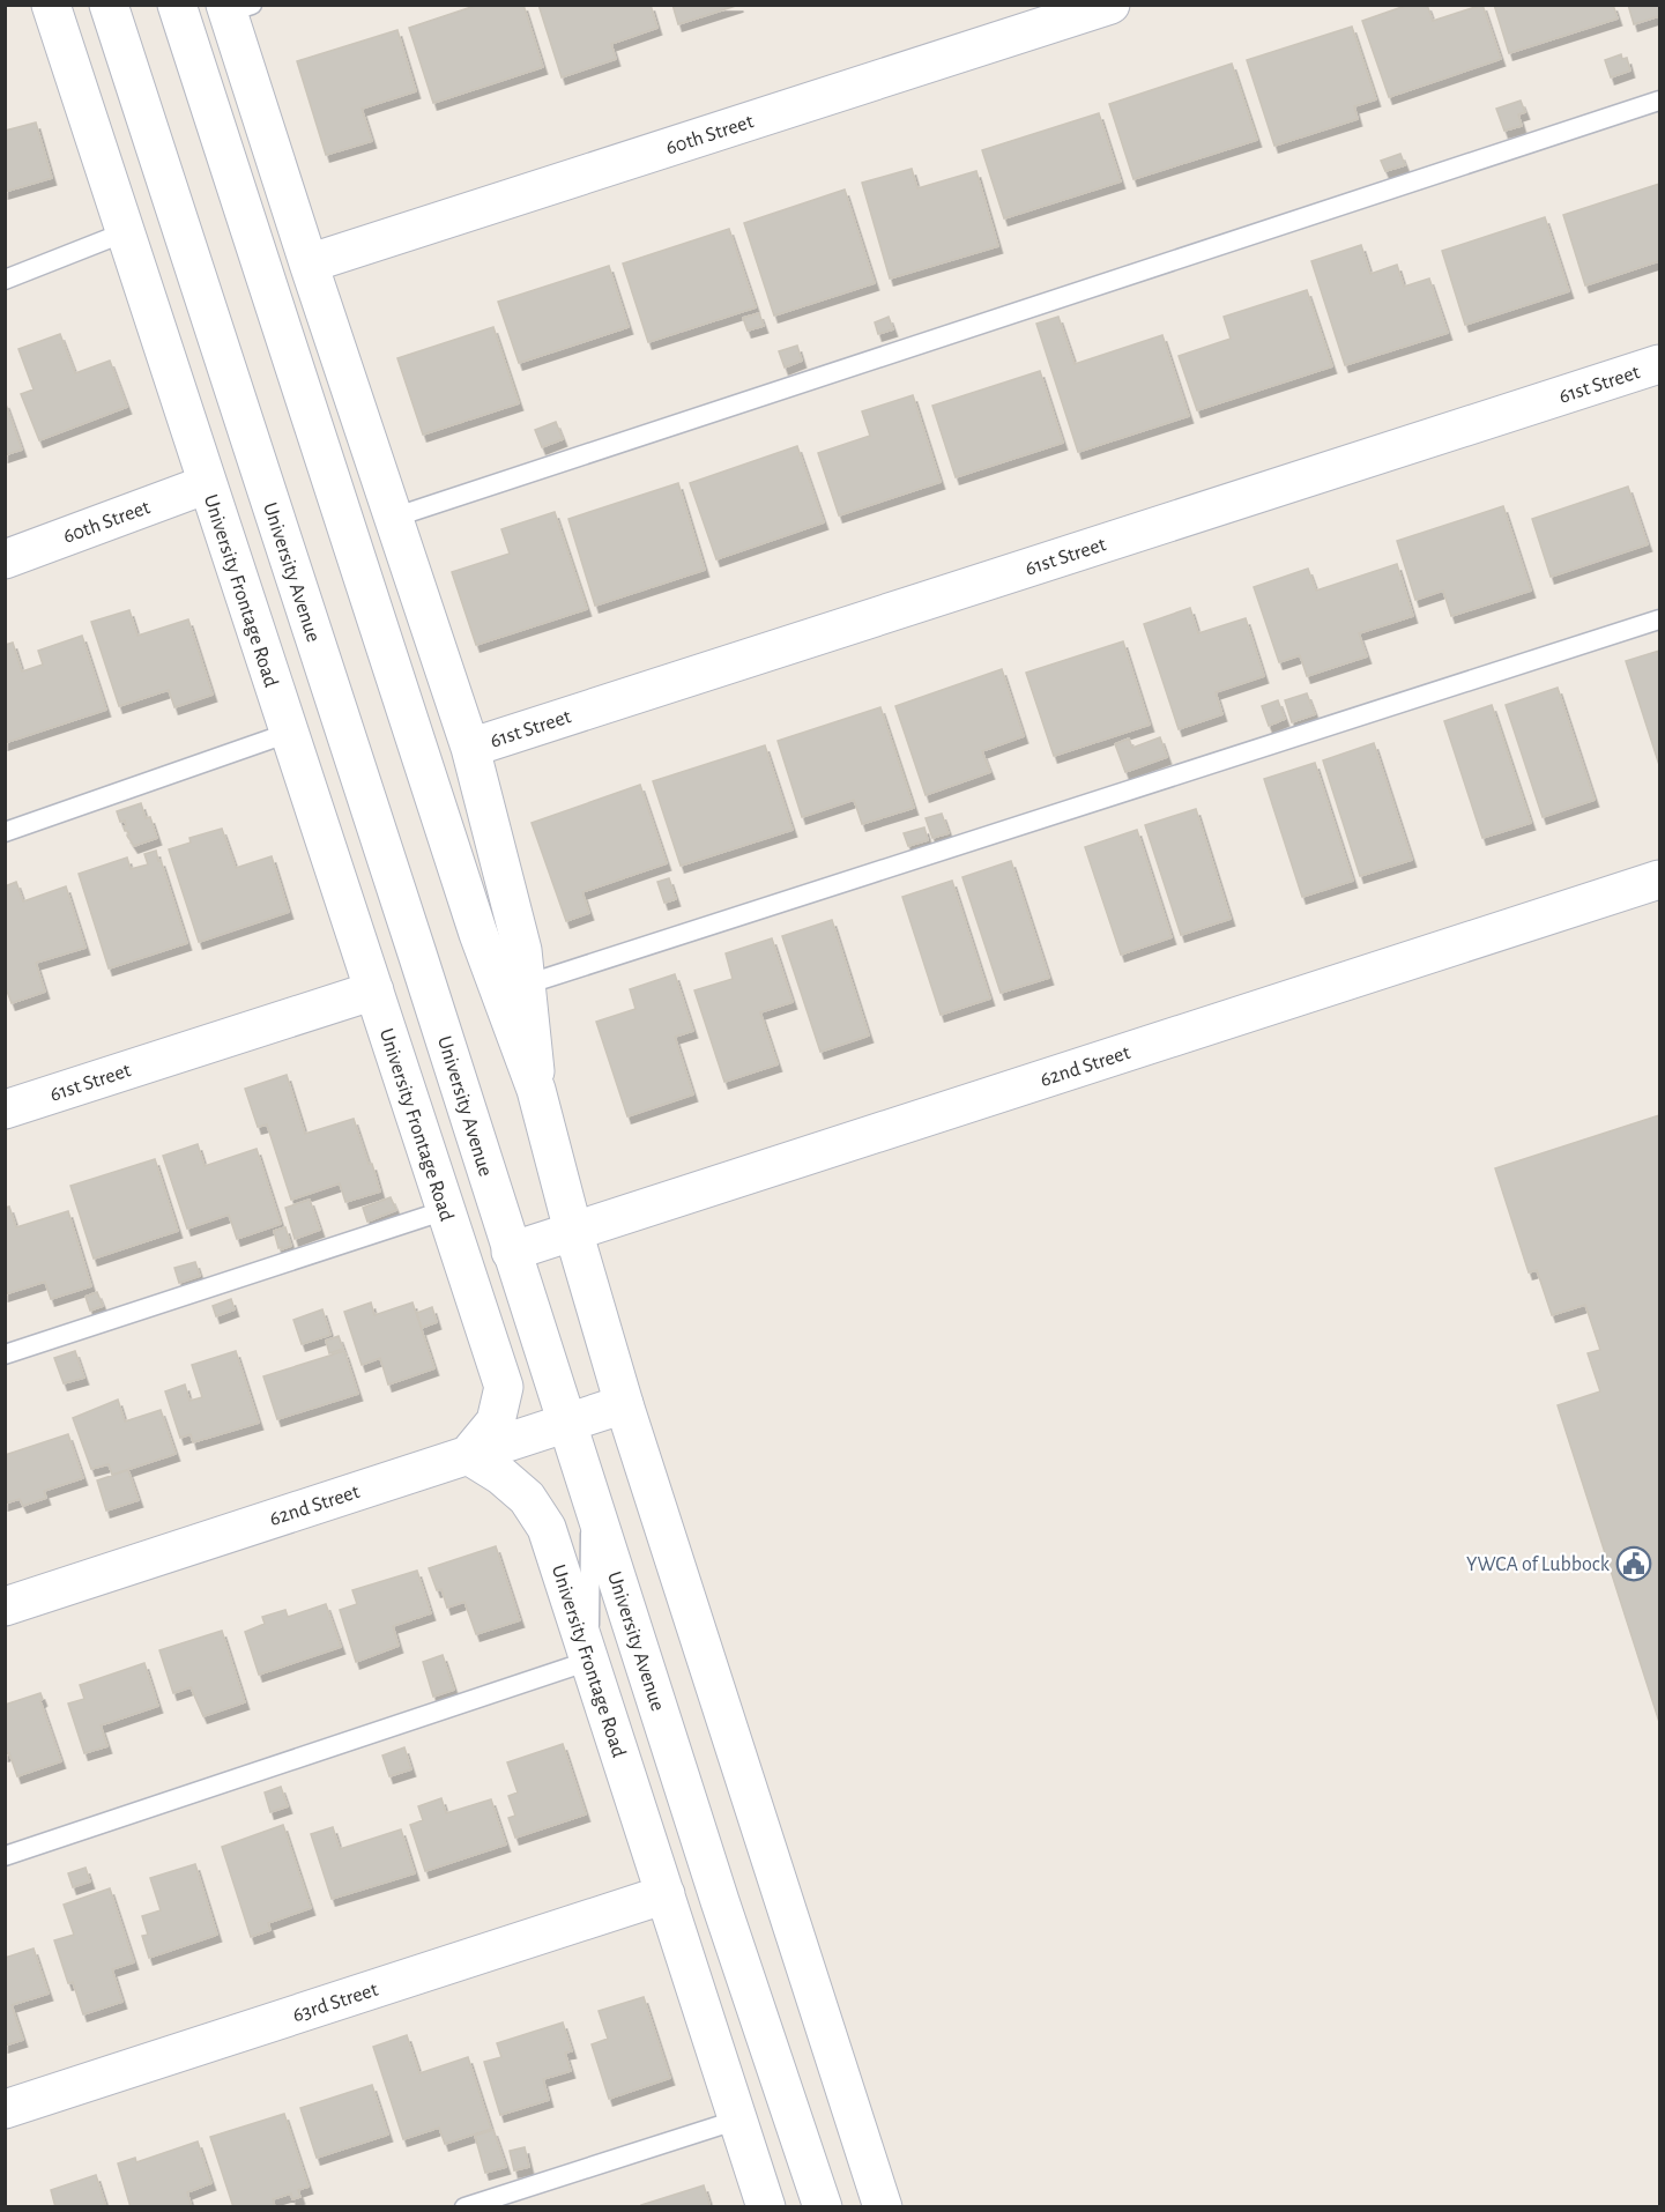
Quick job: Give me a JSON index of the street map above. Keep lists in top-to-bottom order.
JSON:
{
  "streets": {
    "street": [
      "60th Street",
      "61st Street",
      "University Avenue",
      "University Frontage Road",
      "62nd Street",
      "63rd Street"
    ]
  },
  "crossings": [
    ["60th Street", "University Frontage Road"],
    ["61st Street", "University Frontage Road"],
    ["University Avenue", "62nd Street"],
    ["University Frontage Road", "62nd Street"],
    ["University Frontage Road", "63rd Street"]
  ],
  "places": {
    "public building": ["YWCA of Lubbock"]
  }
}
